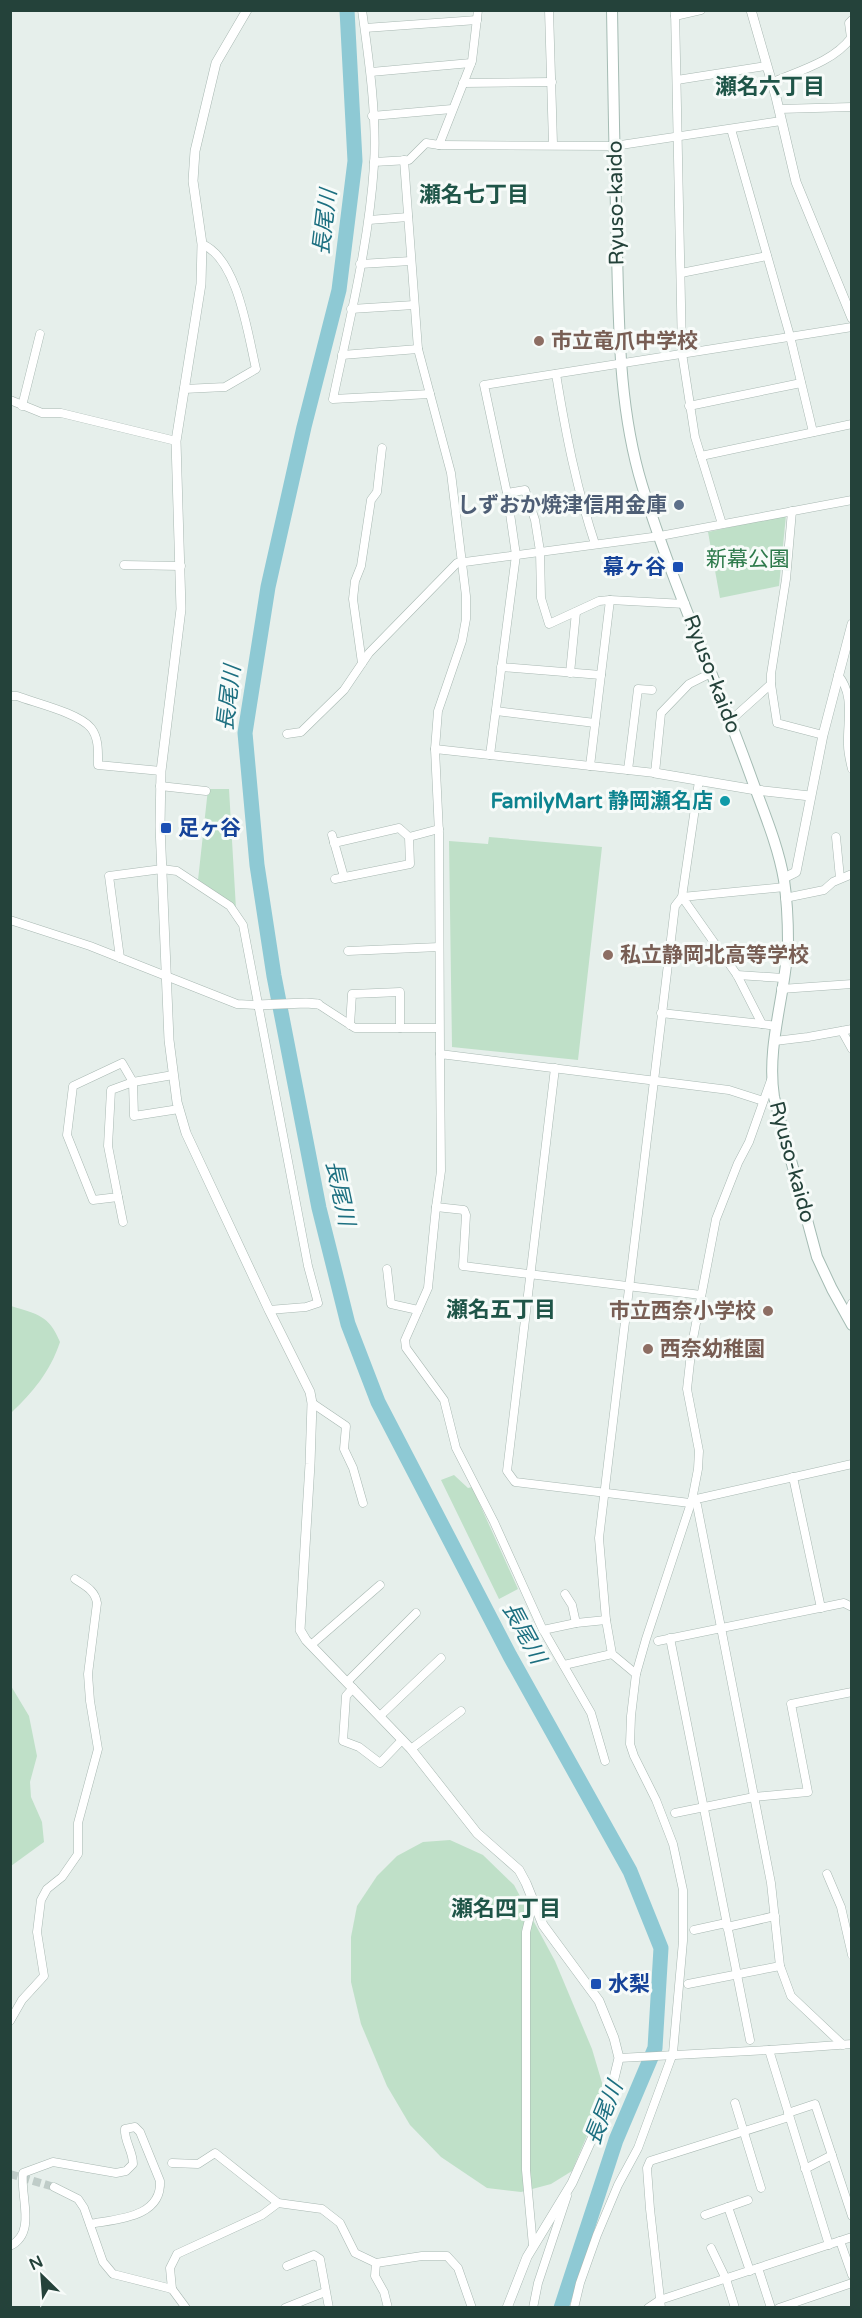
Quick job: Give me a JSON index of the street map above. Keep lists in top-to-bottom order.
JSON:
{
  "streets": {
    "main road": ["Ryuso-kaido"]
  },
  "districts": [
    "瀬名六丁目",
    "瀬名七丁目",
    "瀬名五丁目",
    "瀬名四丁目"
  ],
  "water": ["長尾川"],
  "parks": ["新幕公園"],
  "places": {
    "other": [
      "市立竜爪中学校",
      "しずおか焼津信用金庫",
      "FamilyMart 静岡瀬名店",
      "私立静岡北高等学校",
      "市立西奈小学校",
      "西奈幼稚園"
    ],
    "transit": ["幕ヶ谷", "足ヶ谷", "水梨"]
  },
  "north": "top left"
}
